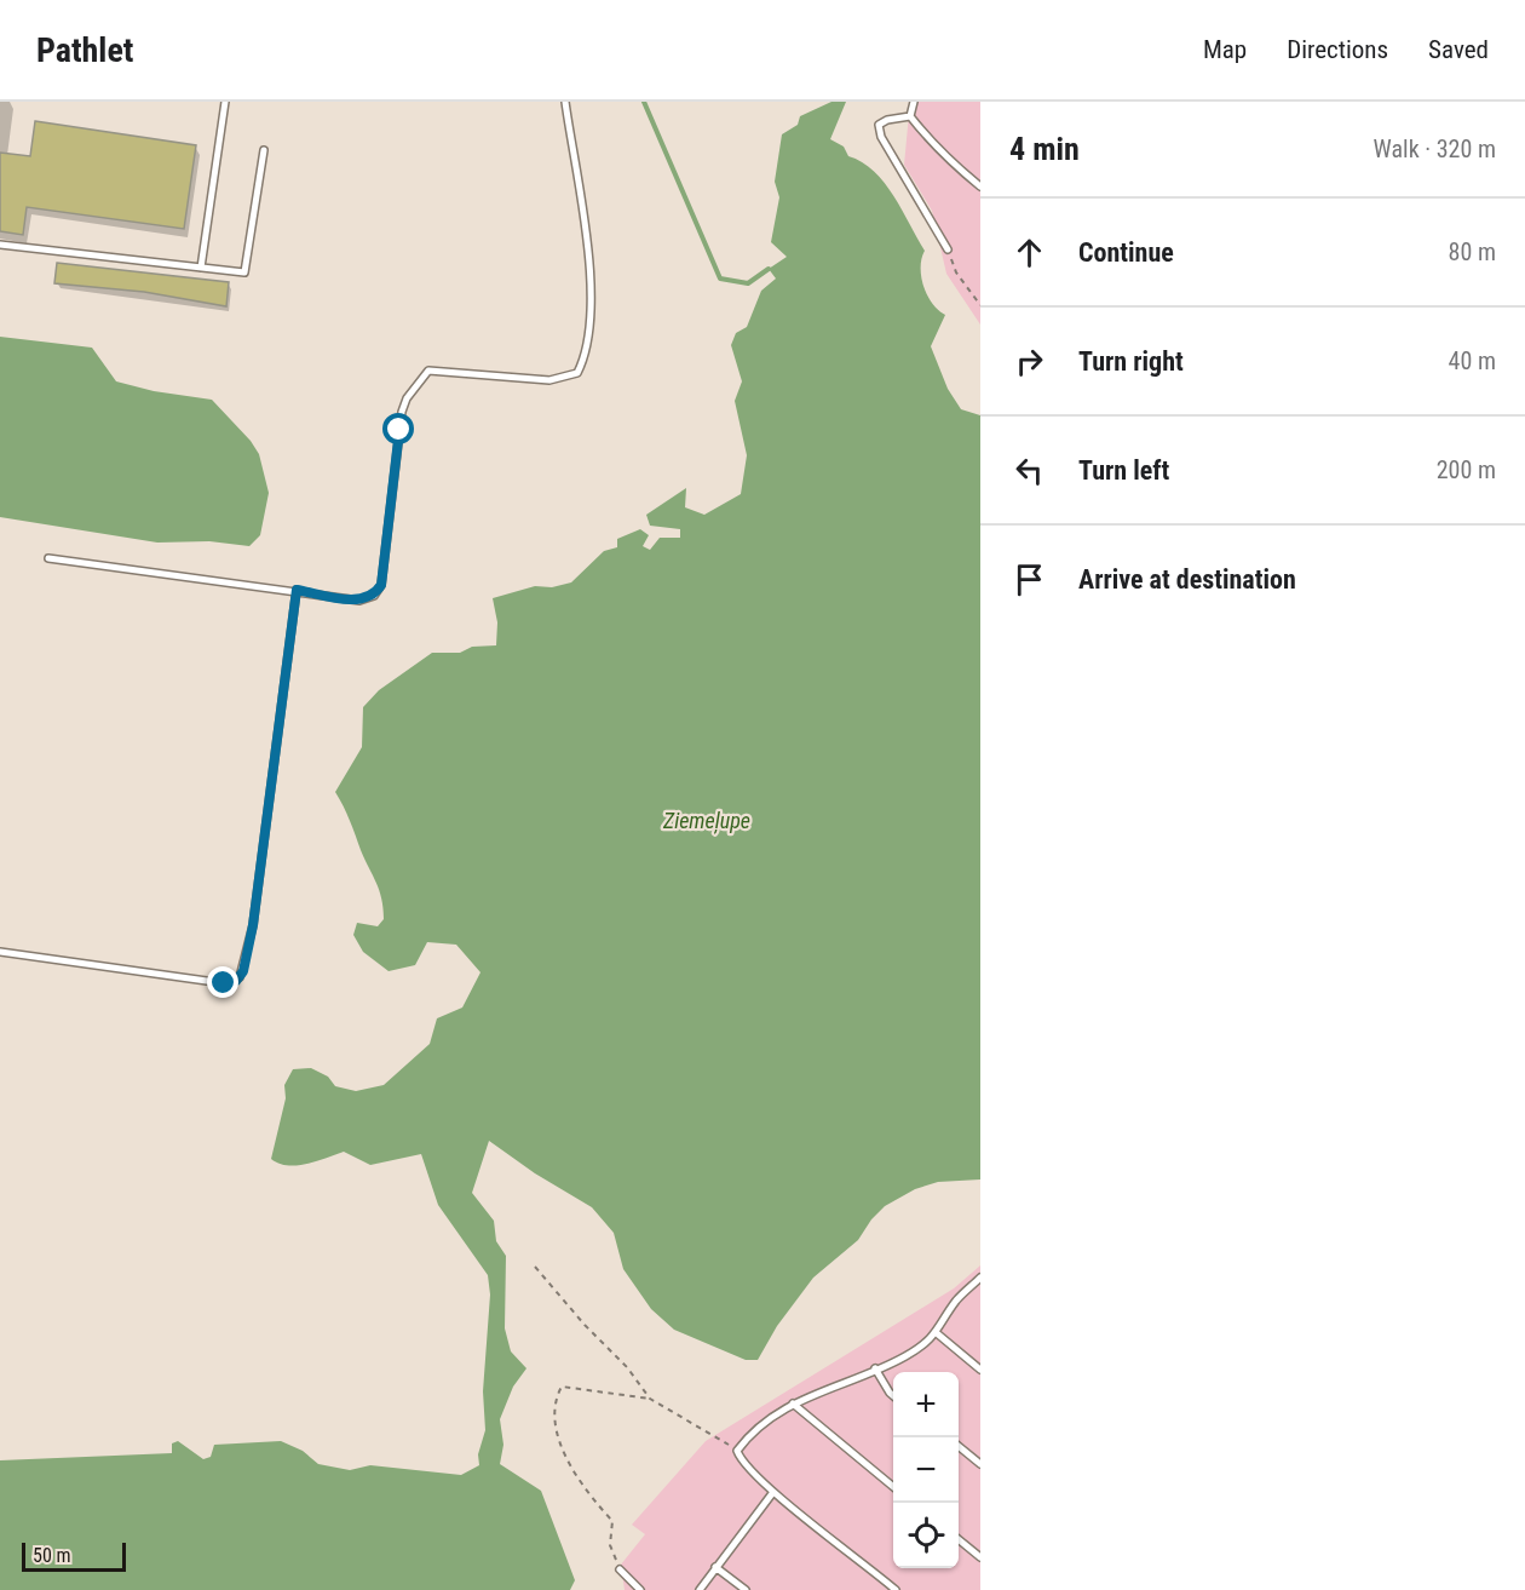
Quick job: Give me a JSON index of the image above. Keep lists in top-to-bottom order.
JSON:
{
  "water": ["Ziemeļupe"],
  "scale_bar": "50 m",
  "page": {
    "header": "Pathlet",
    "nav": ["Map", "Directions", "Saved"],
    "heading": ["4 min", "Walk · 320 m"],
    "list": [
      ["Continue", "80 m"],
      ["Turn right", "40 m"],
      ["Turn left", "200 m"],
      "Arrive at destination"
    ],
    "map_buttons": ["+", "−"],
    "scale": "50 m"
  }
}
